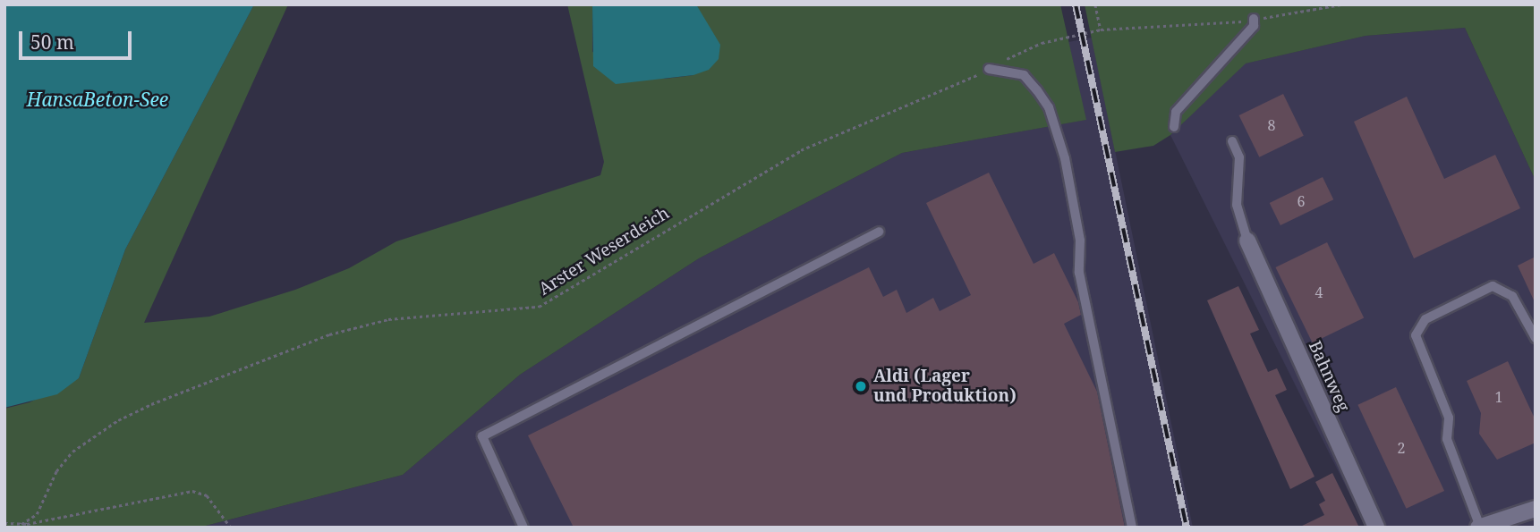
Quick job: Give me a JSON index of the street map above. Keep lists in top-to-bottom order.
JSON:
{
  "streets": {
    "street": ["Bahnweg"],
    "path": ["Arster Weserdeich"]
  },
  "water": ["HansaBeton-See"],
  "places": ["Aldi (Lager und Produktion)"],
  "house_numbers": [
    "8",
    "6",
    "4",
    "1",
    "2"
  ],
  "scale_bar": "50 m"
}
